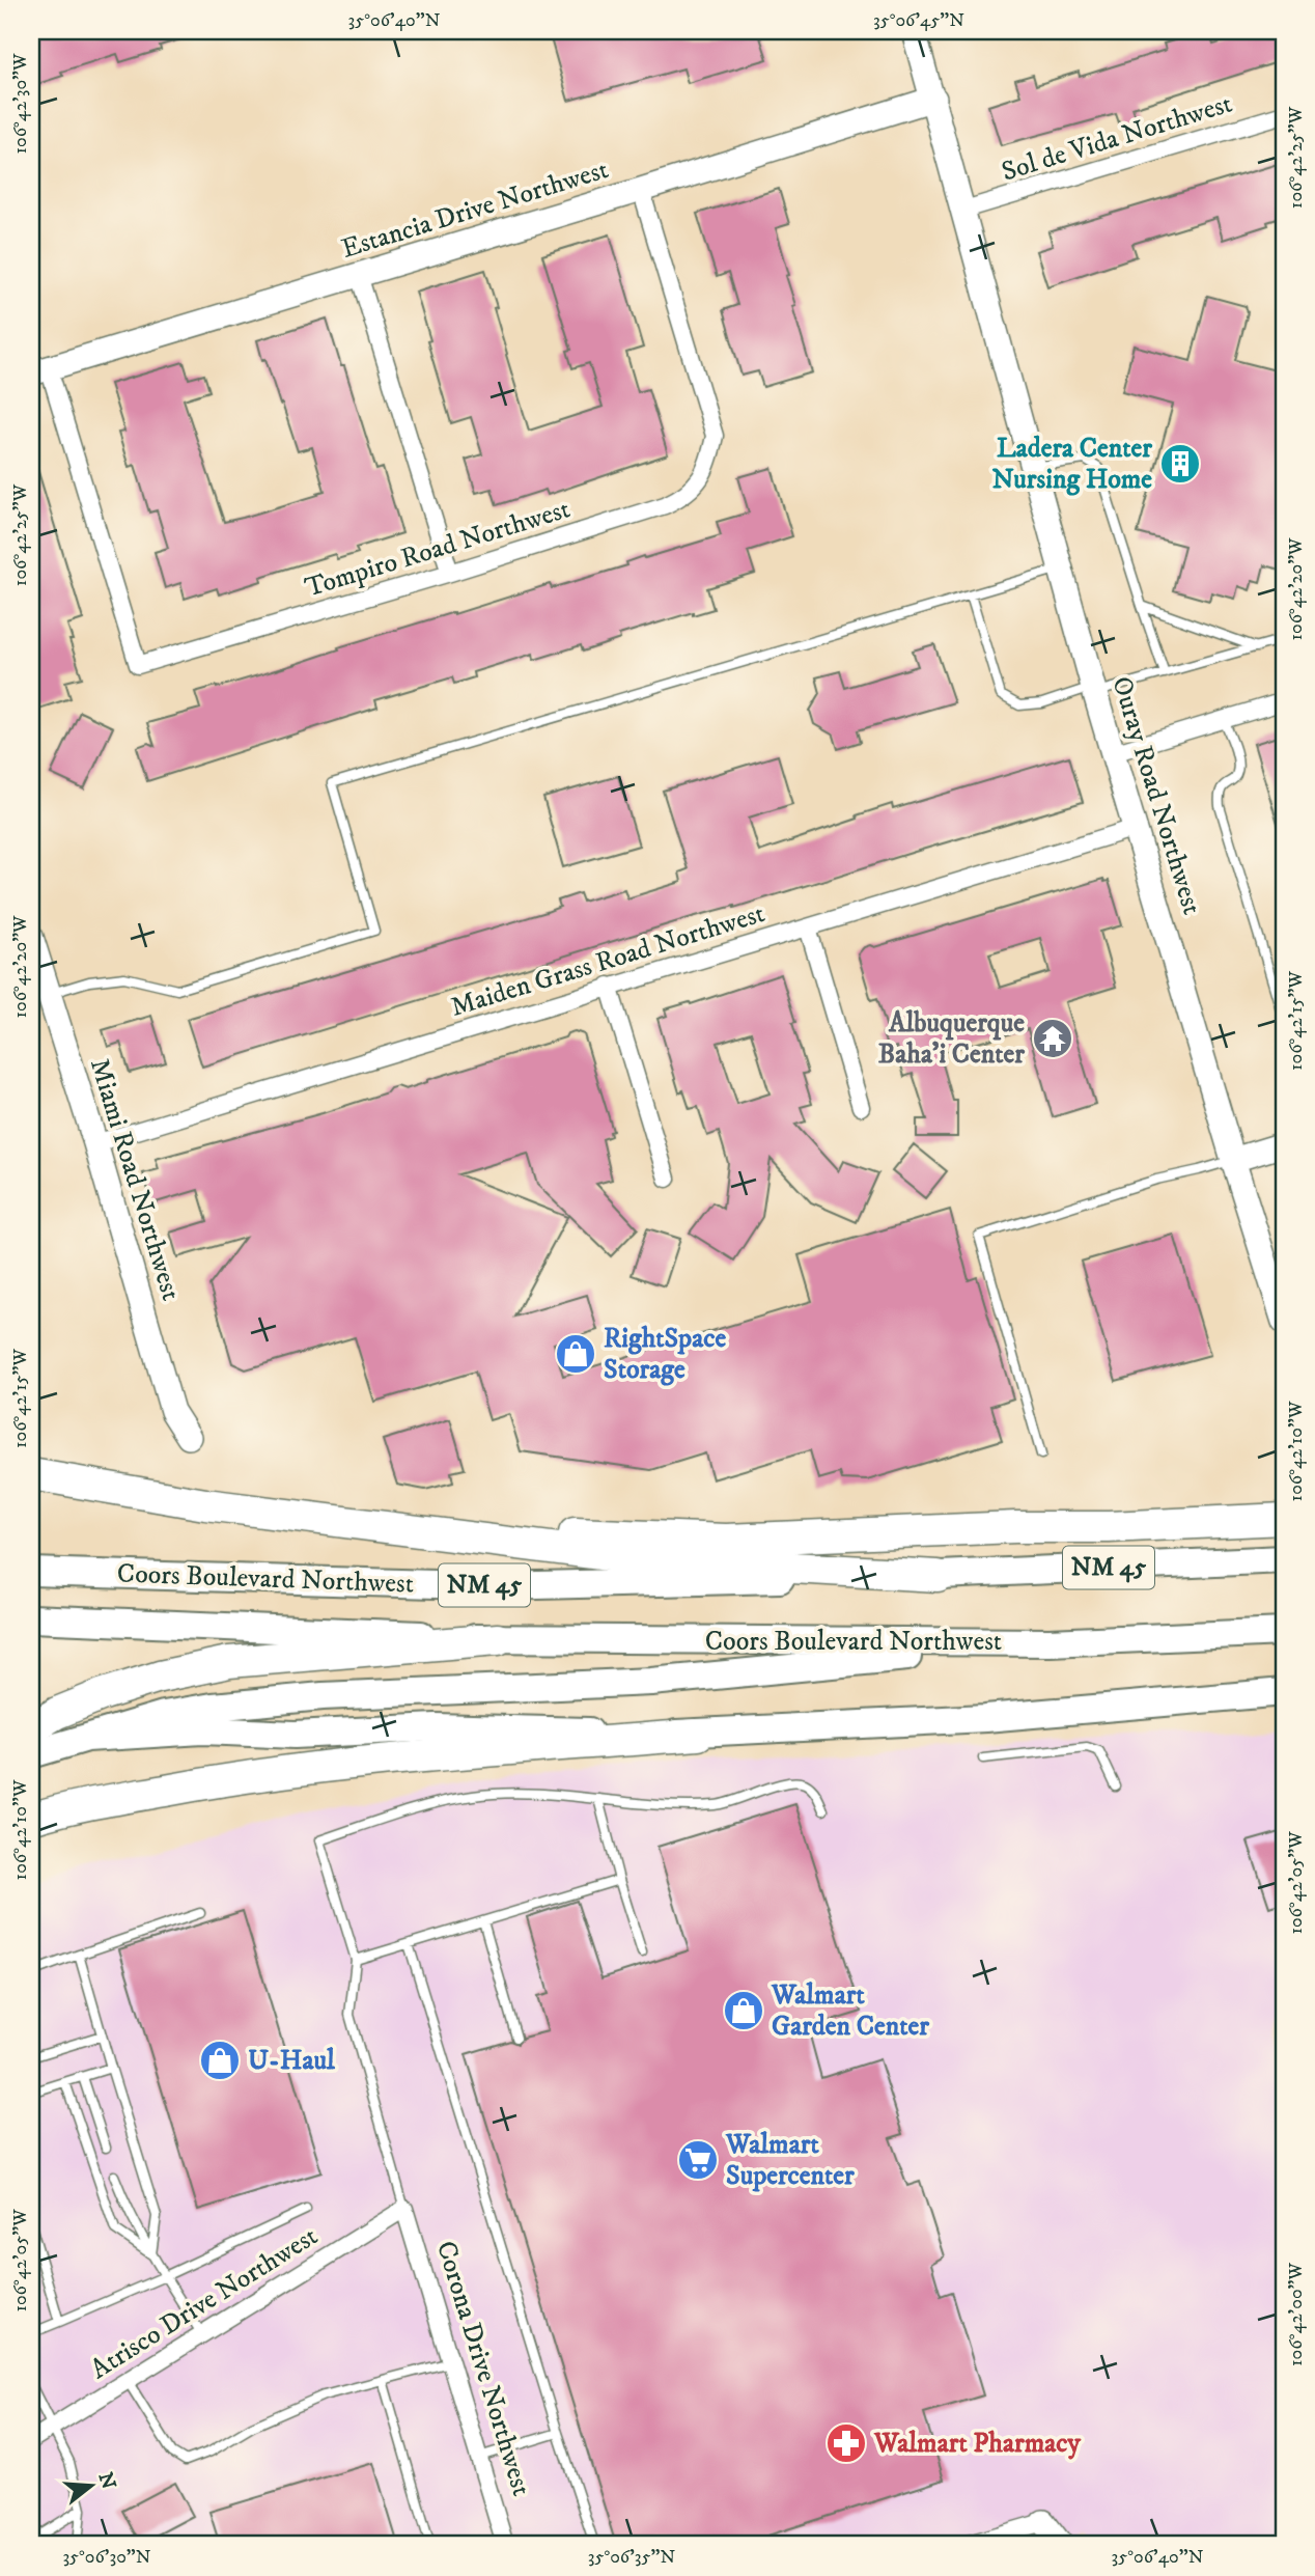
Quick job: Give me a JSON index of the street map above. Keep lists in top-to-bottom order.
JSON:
{
  "streets": {
    "main road": ["NM 45", "Coors Boulevard Northwest"],
    "street": [
      "Sol de Vida Northwest",
      "Estancia Drive Northwest",
      "Tompiro Road Northwest",
      "Ouray Road Northwest",
      "Maiden Grass Road Northwest",
      "Miami Road Northwest",
      "Atrisco Drive Northwest",
      "Corona Drive Northwest"
    ]
  },
  "crossings": [
    ["Sol de Vida Northwest", "Ouray Road Northwest"],
    ["Estancia Drive Northwest", "Tompiro Road Northwest"],
    ["Estancia Drive Northwest", "Ouray Road Northwest"],
    ["Ouray Road Northwest", "Maiden Grass Road Northwest"],
    ["Maiden Grass Road Northwest", "Miami Road Northwest"],
    ["Atrisco Drive Northwest", "Corona Drive Northwest"]
  ],
  "places": {
    "building": ["Ladera Center Nursing Home"],
    "temple": ["Albuquerque Baha'i Center"],
    "shop": ["RightSpace Storage", "Walmart Garden Center", "U-Haul"],
    "supermarket": ["Walmart Supercenter"],
    "pharmacy": ["Walmart Pharmacy"]
  },
  "north": "right",
  "coordinates": [
    "35°06'40\"N",
    "35°06'45\"N",
    "106°42'30\"W",
    "106°42'25\"W",
    "106°42'20\"W",
    "106°42'15\"W",
    "106°42'10\"W",
    "106°42'05\"W",
    "106°42'00\"W",
    "35°06'30\"N",
    "35°06'35\"N"
  ]
}
